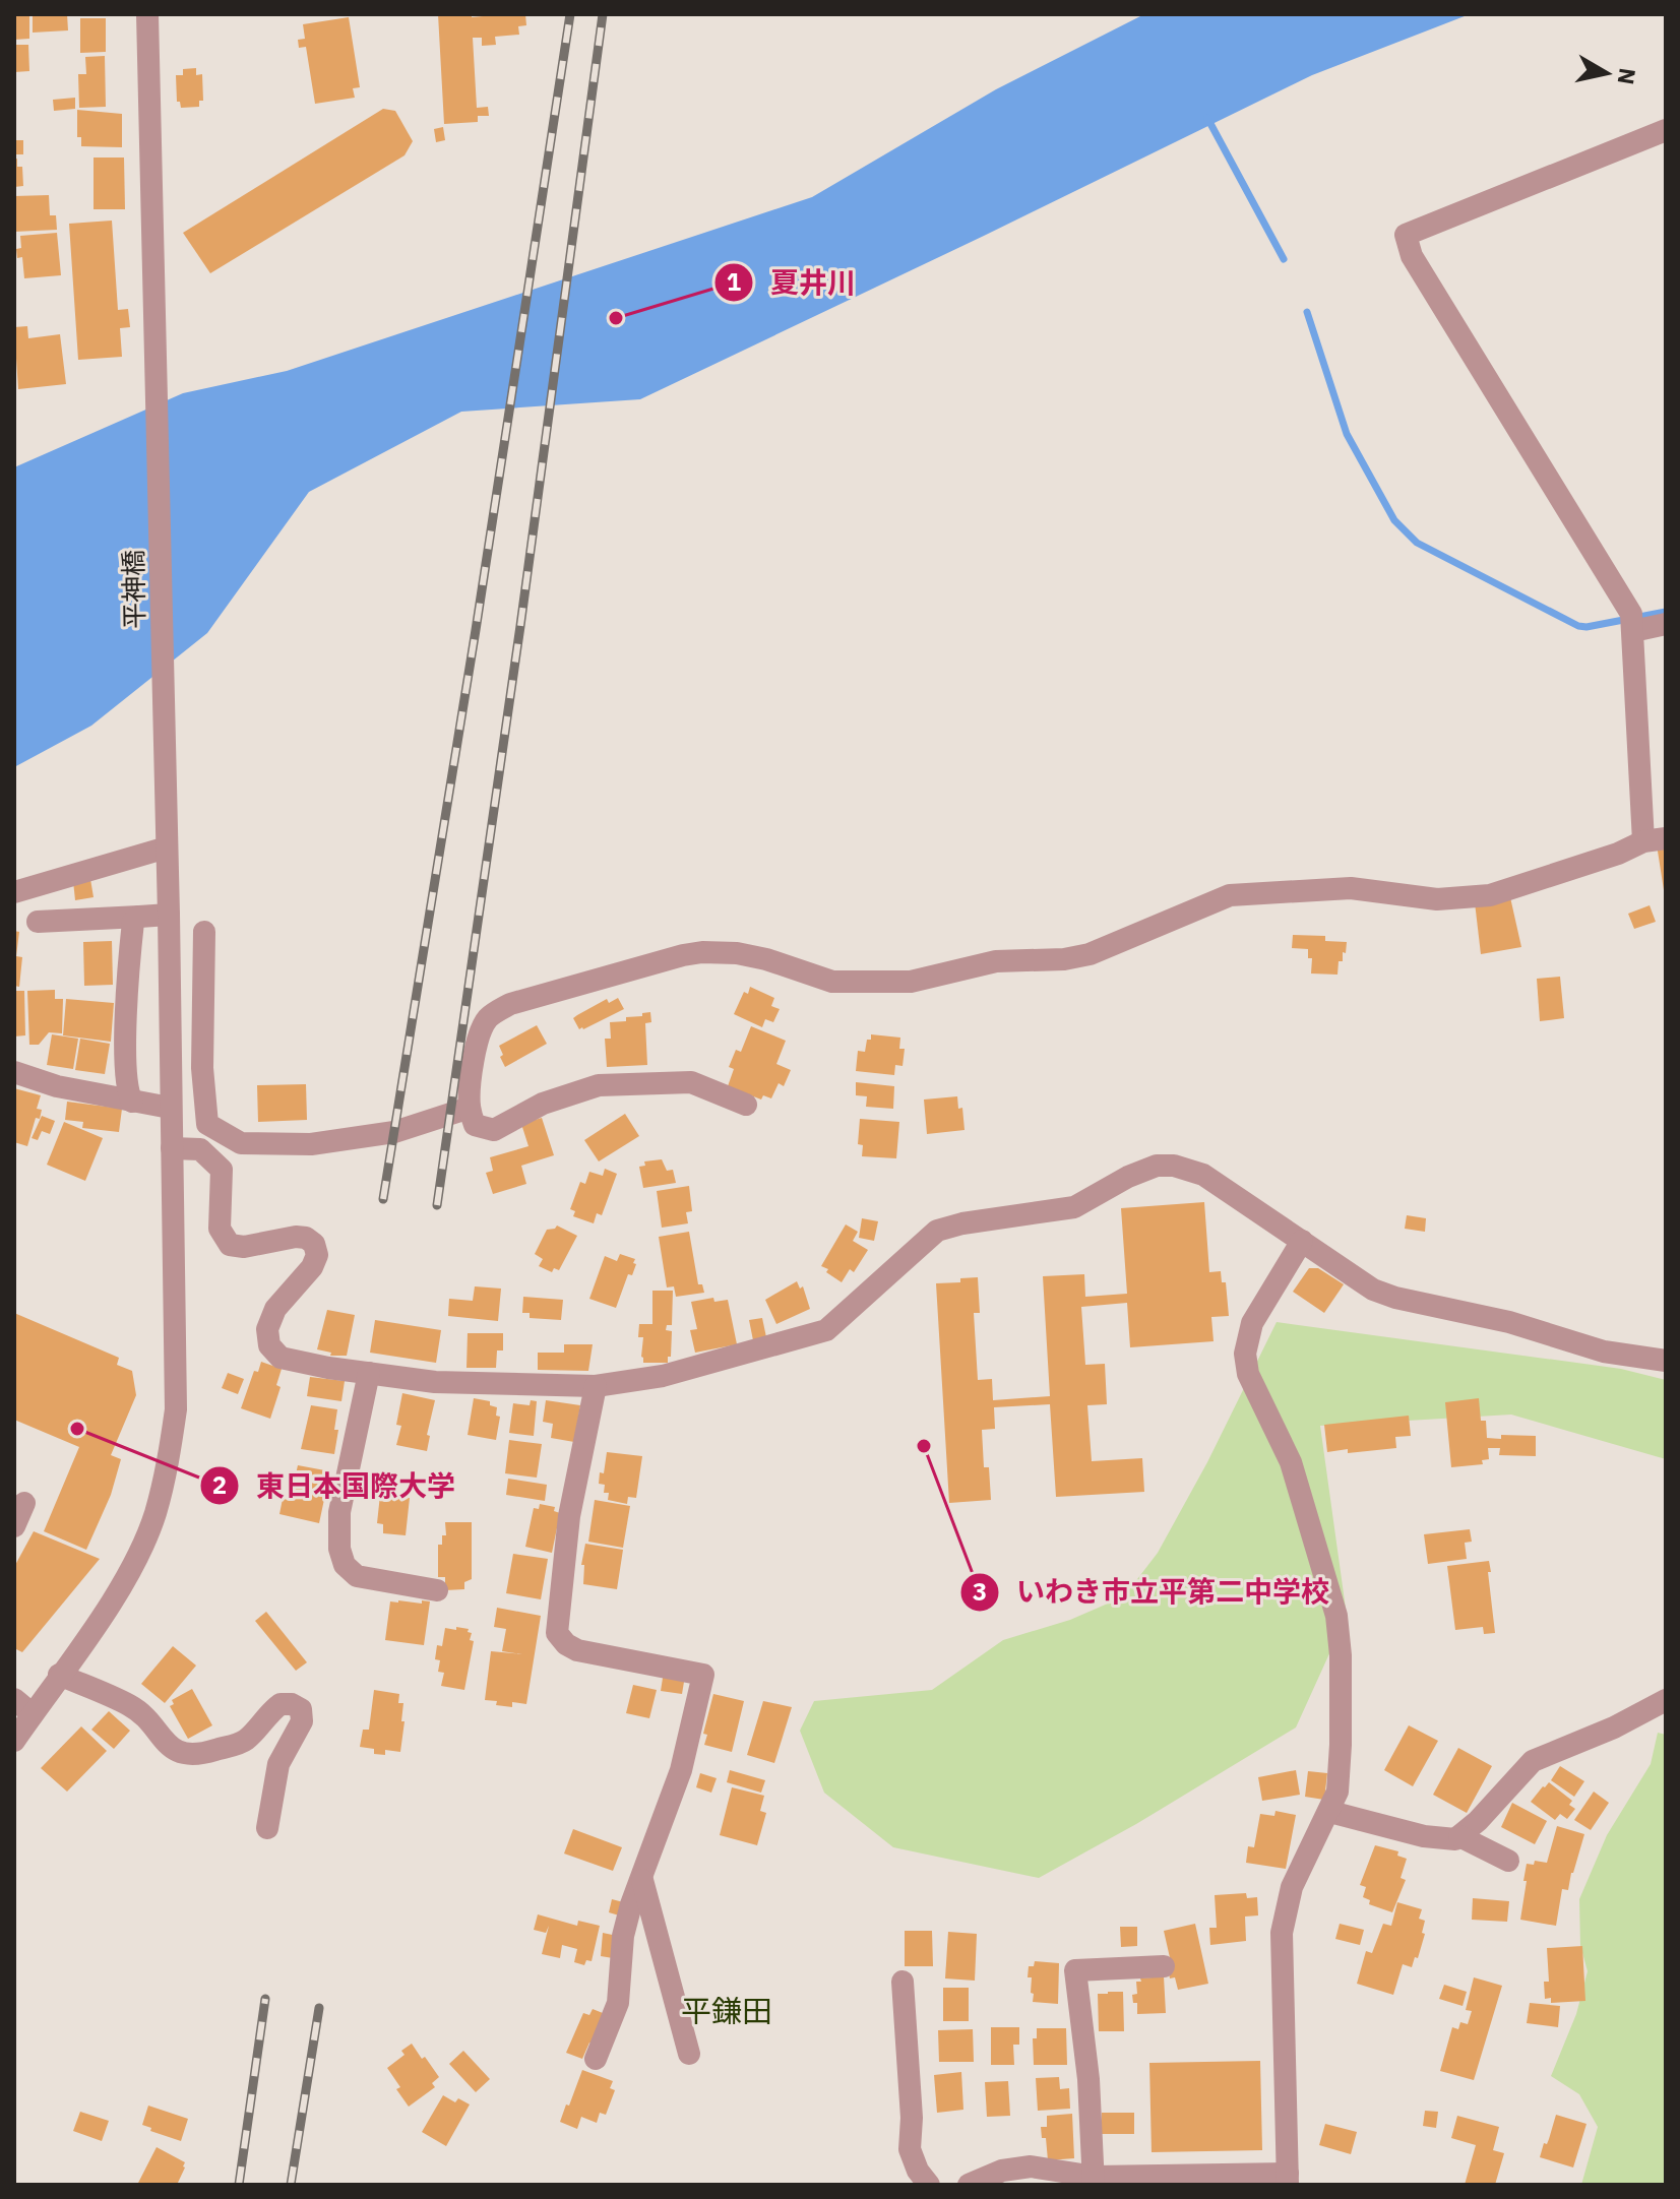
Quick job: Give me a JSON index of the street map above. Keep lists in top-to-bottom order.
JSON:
{
  "streets": {
    "street": ["平神橋"]
  },
  "districts": ["平鎌田"],
  "places": ["夏井川", "東日本国際大学", "いわき市立平第二中学校"],
  "north": "right"
}
